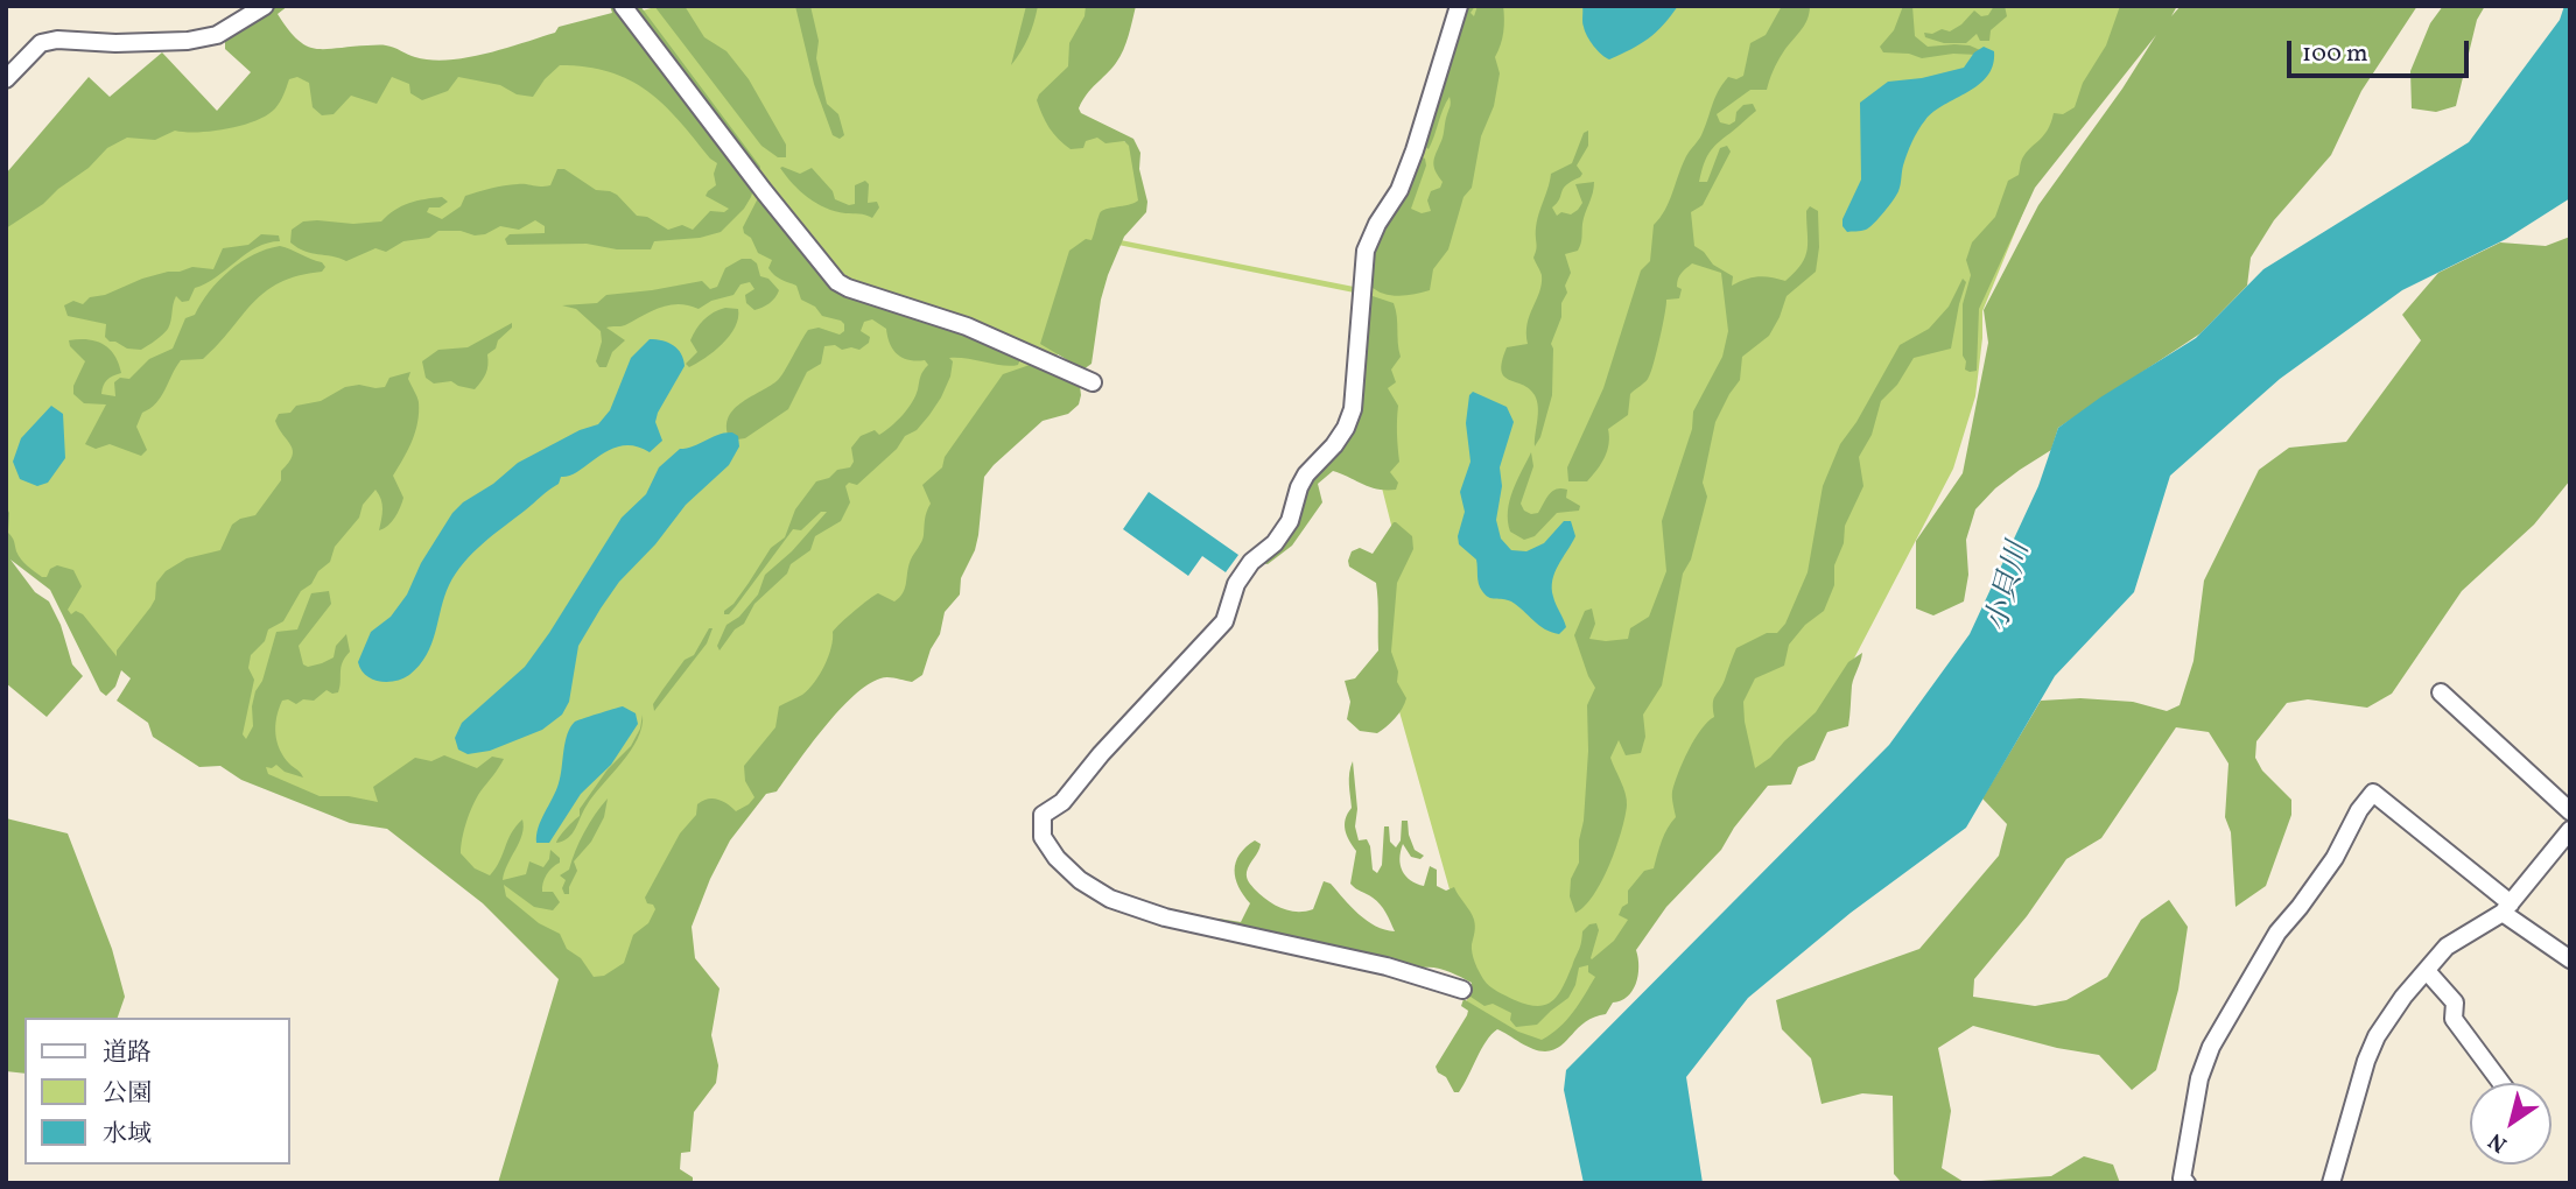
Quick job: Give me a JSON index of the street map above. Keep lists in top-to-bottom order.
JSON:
{
  "water": ["小貝川"],
  "legend": ["道路", "公園", "水域"],
  "scale_bar": "100 m",
  "north": "bottom left"
}
